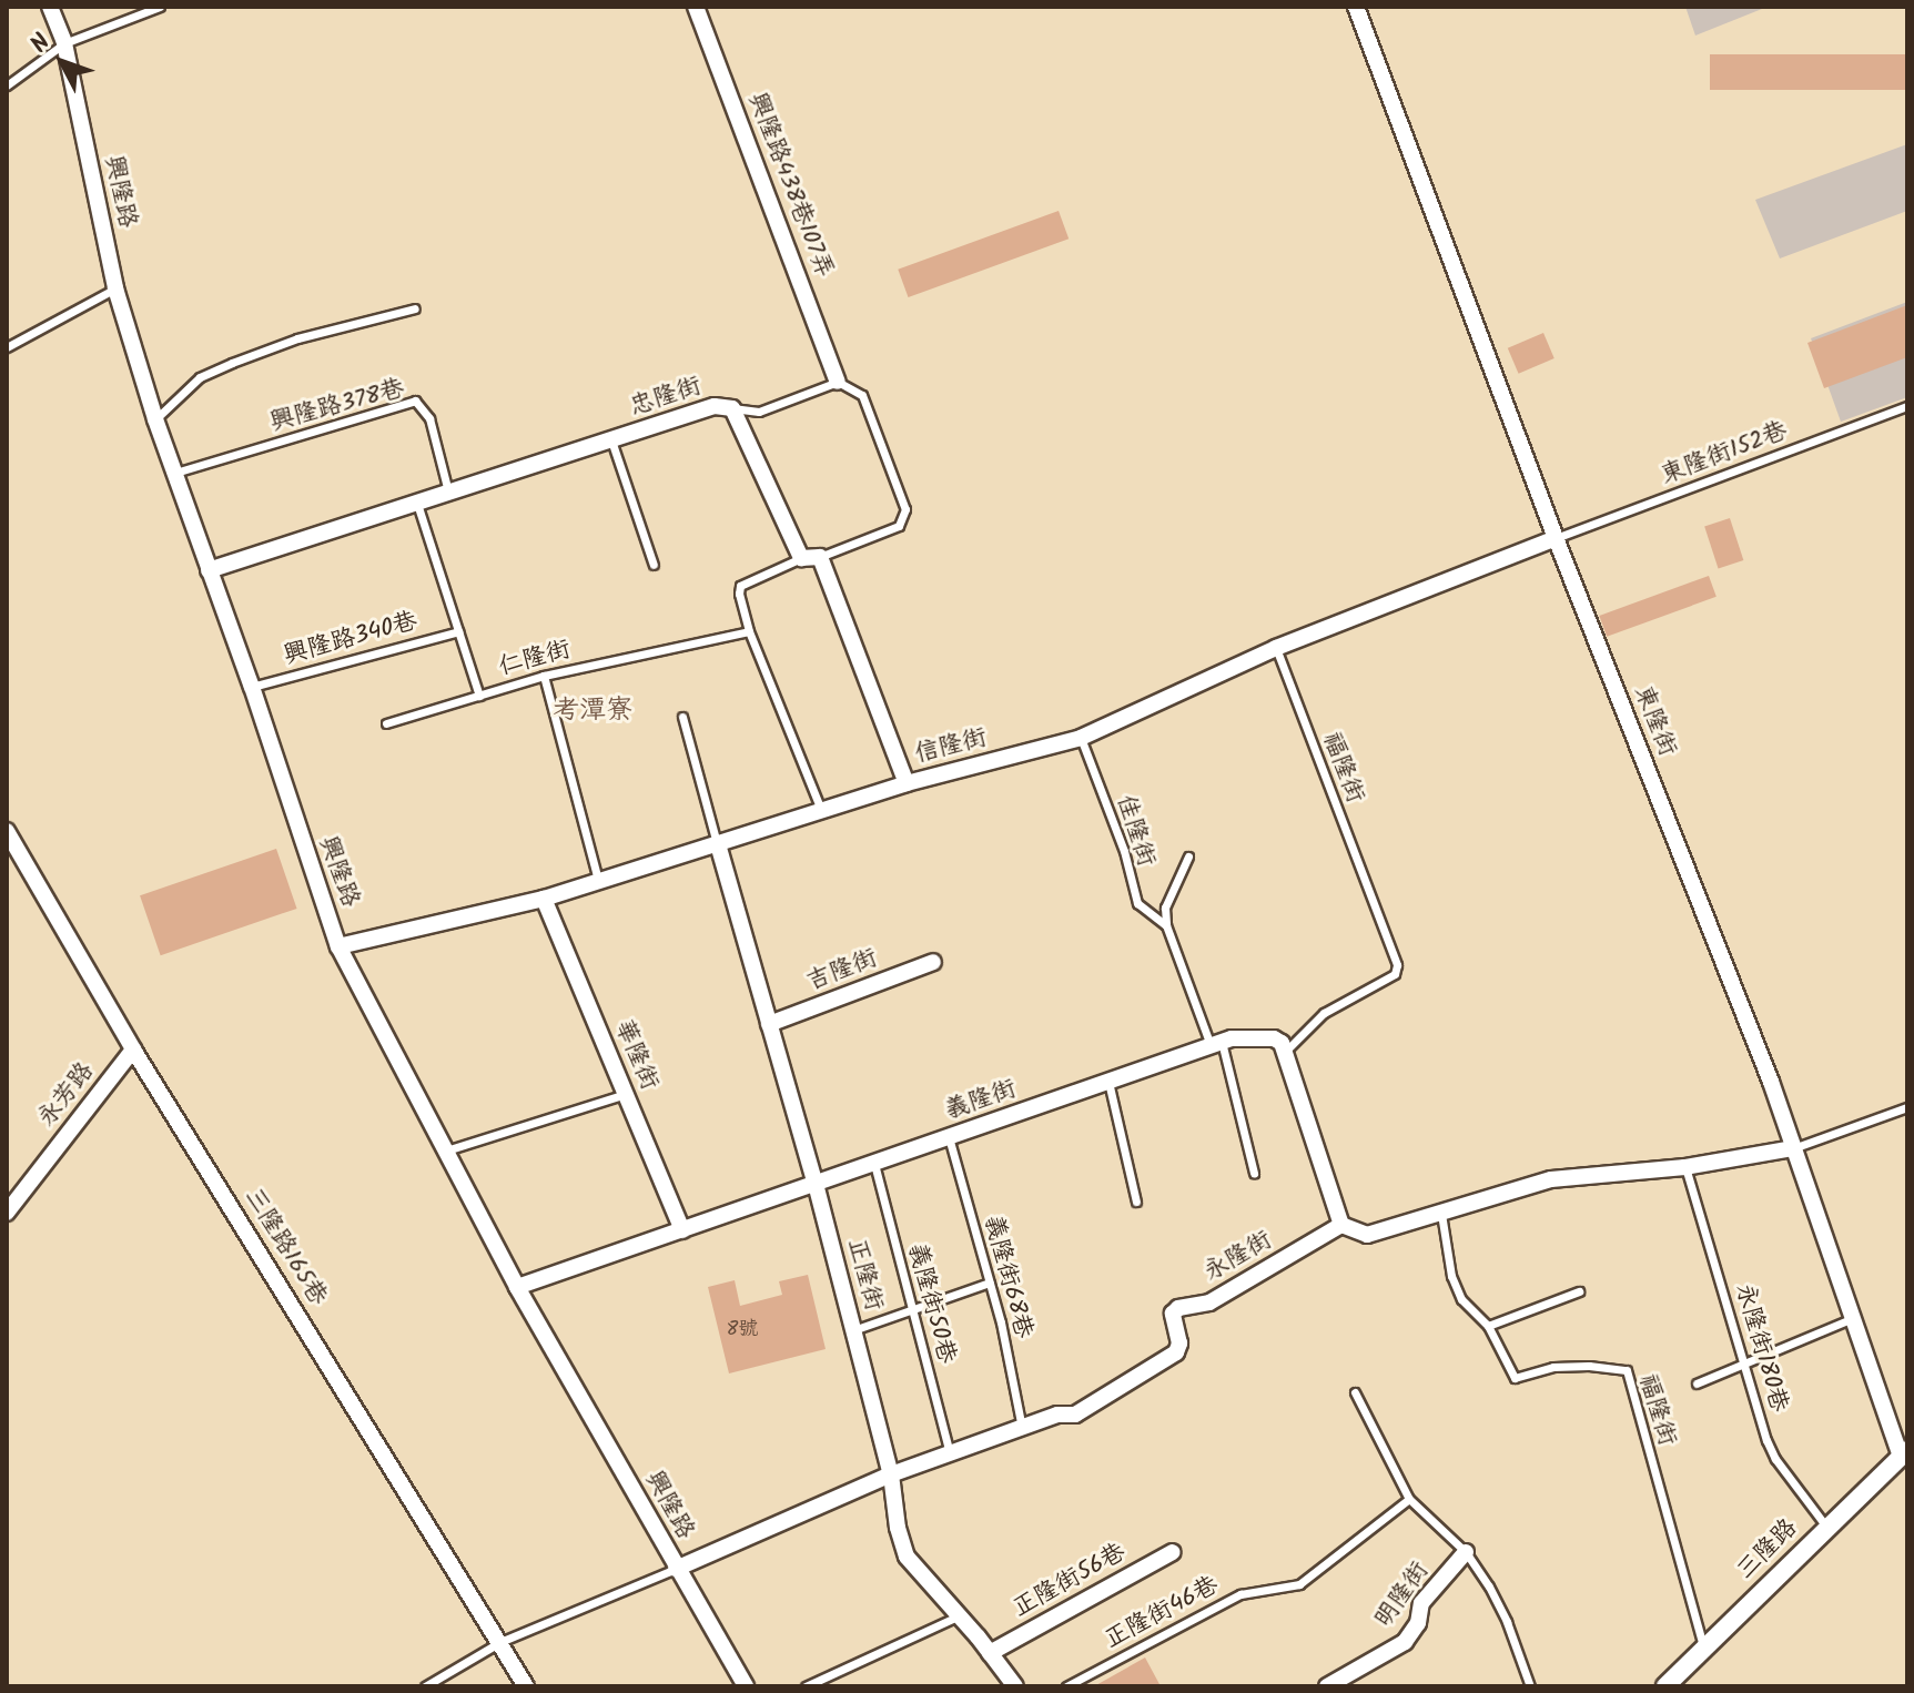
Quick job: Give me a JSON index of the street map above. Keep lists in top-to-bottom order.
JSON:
{
  "streets": {
    "street": [
      "興隆路438巷107弄",
      "興隆路",
      "忠隆街",
      "東隆街",
      "信隆街",
      "吉隆街",
      "華隆街",
      "永芳路",
      "義隆街",
      "三隆路165巷",
      "永隆街",
      "正隆街",
      "三隆路",
      "正隆街56巷",
      "明隆街"
    ],
    "lane": [
      "興隆路378巷",
      "東隆街152巷",
      "興隆路340巷",
      "仁隆街",
      "福隆街",
      "佳隆街",
      "義隆街68巷",
      "義隆街50巷",
      "永隆街180巷",
      "正隆街46巷"
    ]
  },
  "crossings": [
    ["興隆路", "忠隆街"],
    ["興隆路", "興隆路378巷"],
    ["興隆路", "興隆路340巷"],
    ["興隆路", "信隆街"],
    ["興隆路", "義隆街"],
    ["興隆路", "永隆街"],
    ["忠隆街", "興隆路378巷"],
    ["忠隆街", "仁隆街"],
    ["東隆街152巷", "東隆街"],
    ["東隆街152巷", "信隆街"],
    ["興隆路340巷", "仁隆街"],
    ["東隆街", "信隆街"],
    ["東隆街", "三隆路"],
    ["信隆街", "福隆街"],
    ["信隆街", "佳隆街"],
    ["信隆街", "華隆街"],
    ["信隆街", "正隆街"],
    ["福隆街", "義隆街"],
    ["福隆街", "三隆路"],
    ["佳隆街", "義隆街"],
    ["吉隆街", "正隆街"],
    ["華隆街", "義隆街"],
    ["永芳路", "三隆路165巷"],
    ["義隆街", "正隆街"],
    ["義隆街", "義隆街68巷"],
    ["義隆街", "義隆街50巷"],
    ["永隆街", "正隆街"],
    ["永隆街", "義隆街68巷"],
    ["永隆街", "義隆街50巷"],
    ["正隆街", "正隆街56巷"],
    ["永隆街180巷", "三隆路"]
  ],
  "districts": ["考潭寮"],
  "house_numbers": ["8號"],
  "north": "top left"
}
